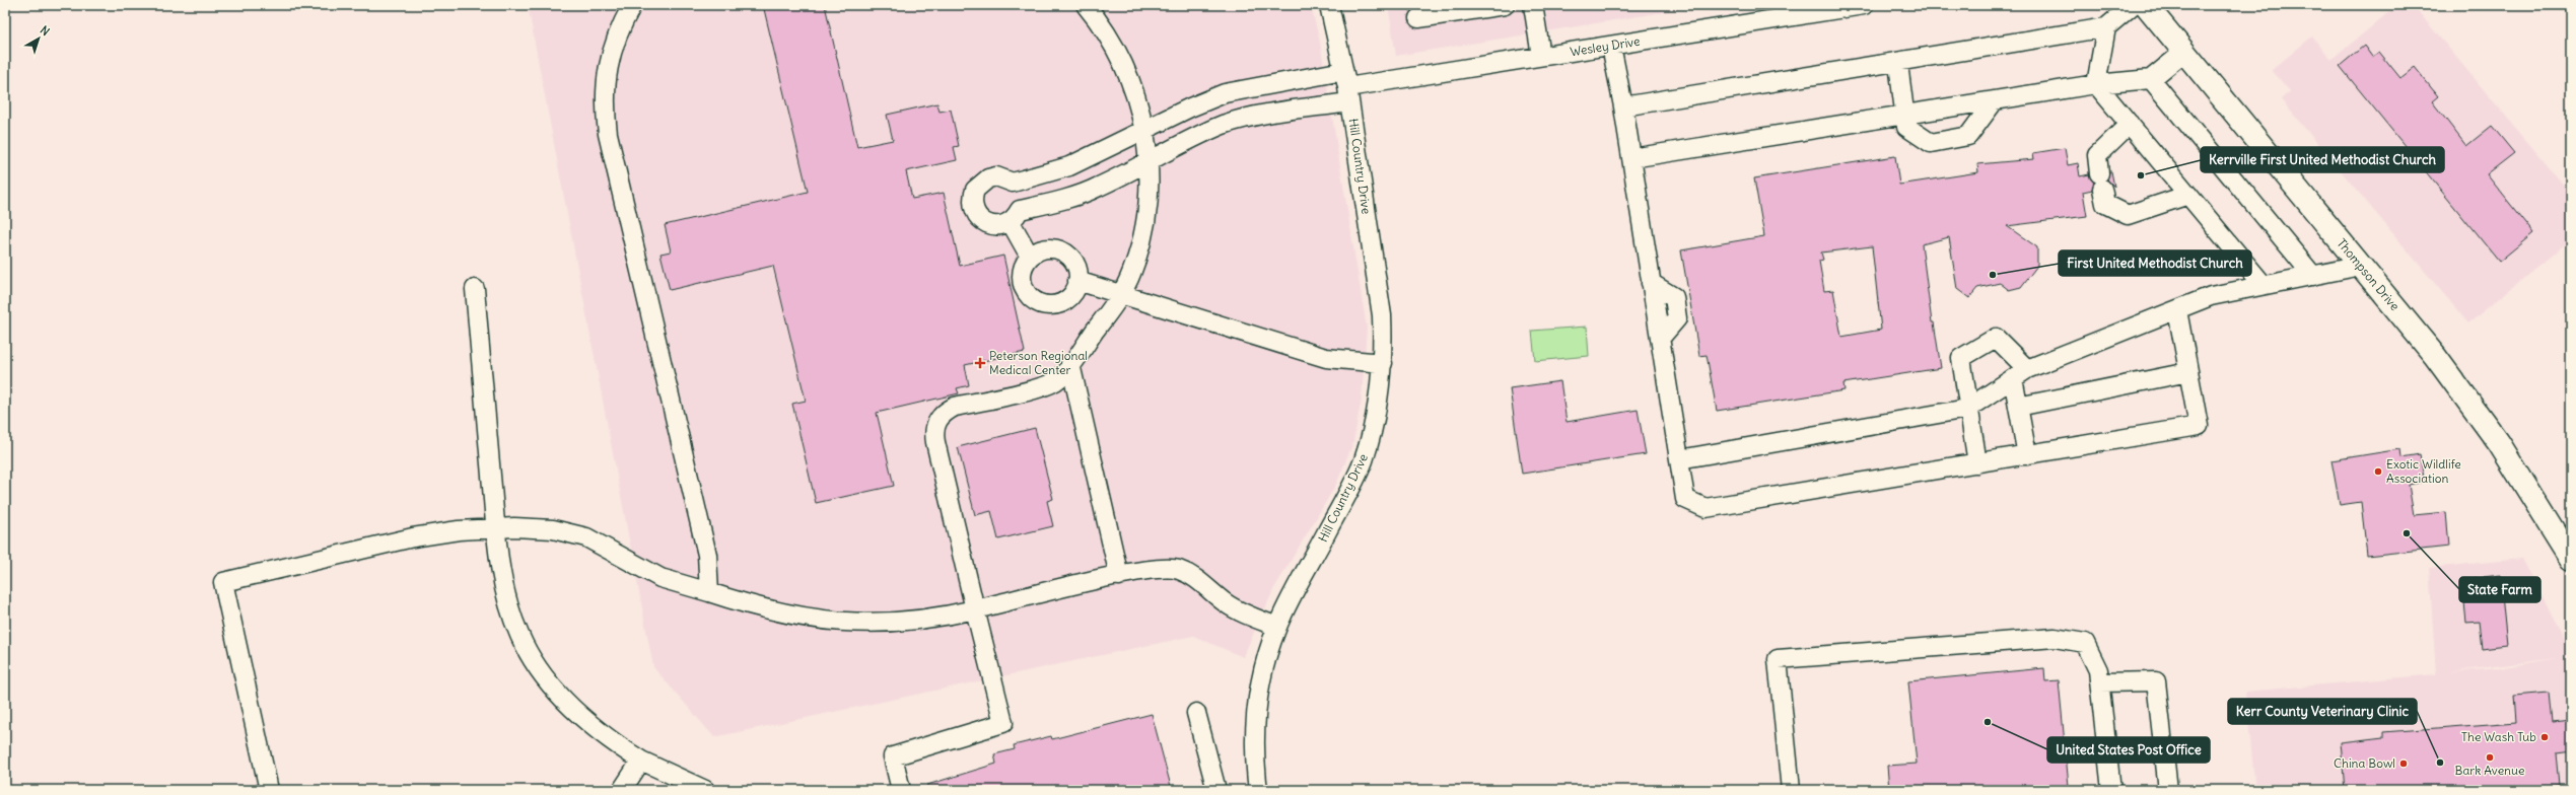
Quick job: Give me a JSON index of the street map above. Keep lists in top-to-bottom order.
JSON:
{
  "streets": {
    "main road": ["Thompson Drive"],
    "street": ["Wesley Drive", "Hill Country Drive"]
  },
  "crossings": [
    ["Wesley Drive", "Hill Country Drive"]
  ],
  "places": {
    "other": [
      "Kerrville First United Methodist Church",
      "First United Methodist Church",
      "Exotic Wildlife Association",
      "State Farm",
      "United States Post Office",
      "The Wash Tub",
      "Bark Avenue",
      "Kerr County Veterinary Clinic",
      "China Bowl"
    ],
    "health": ["Peterson Regional Medical Center"]
  },
  "north": "top right"
}
